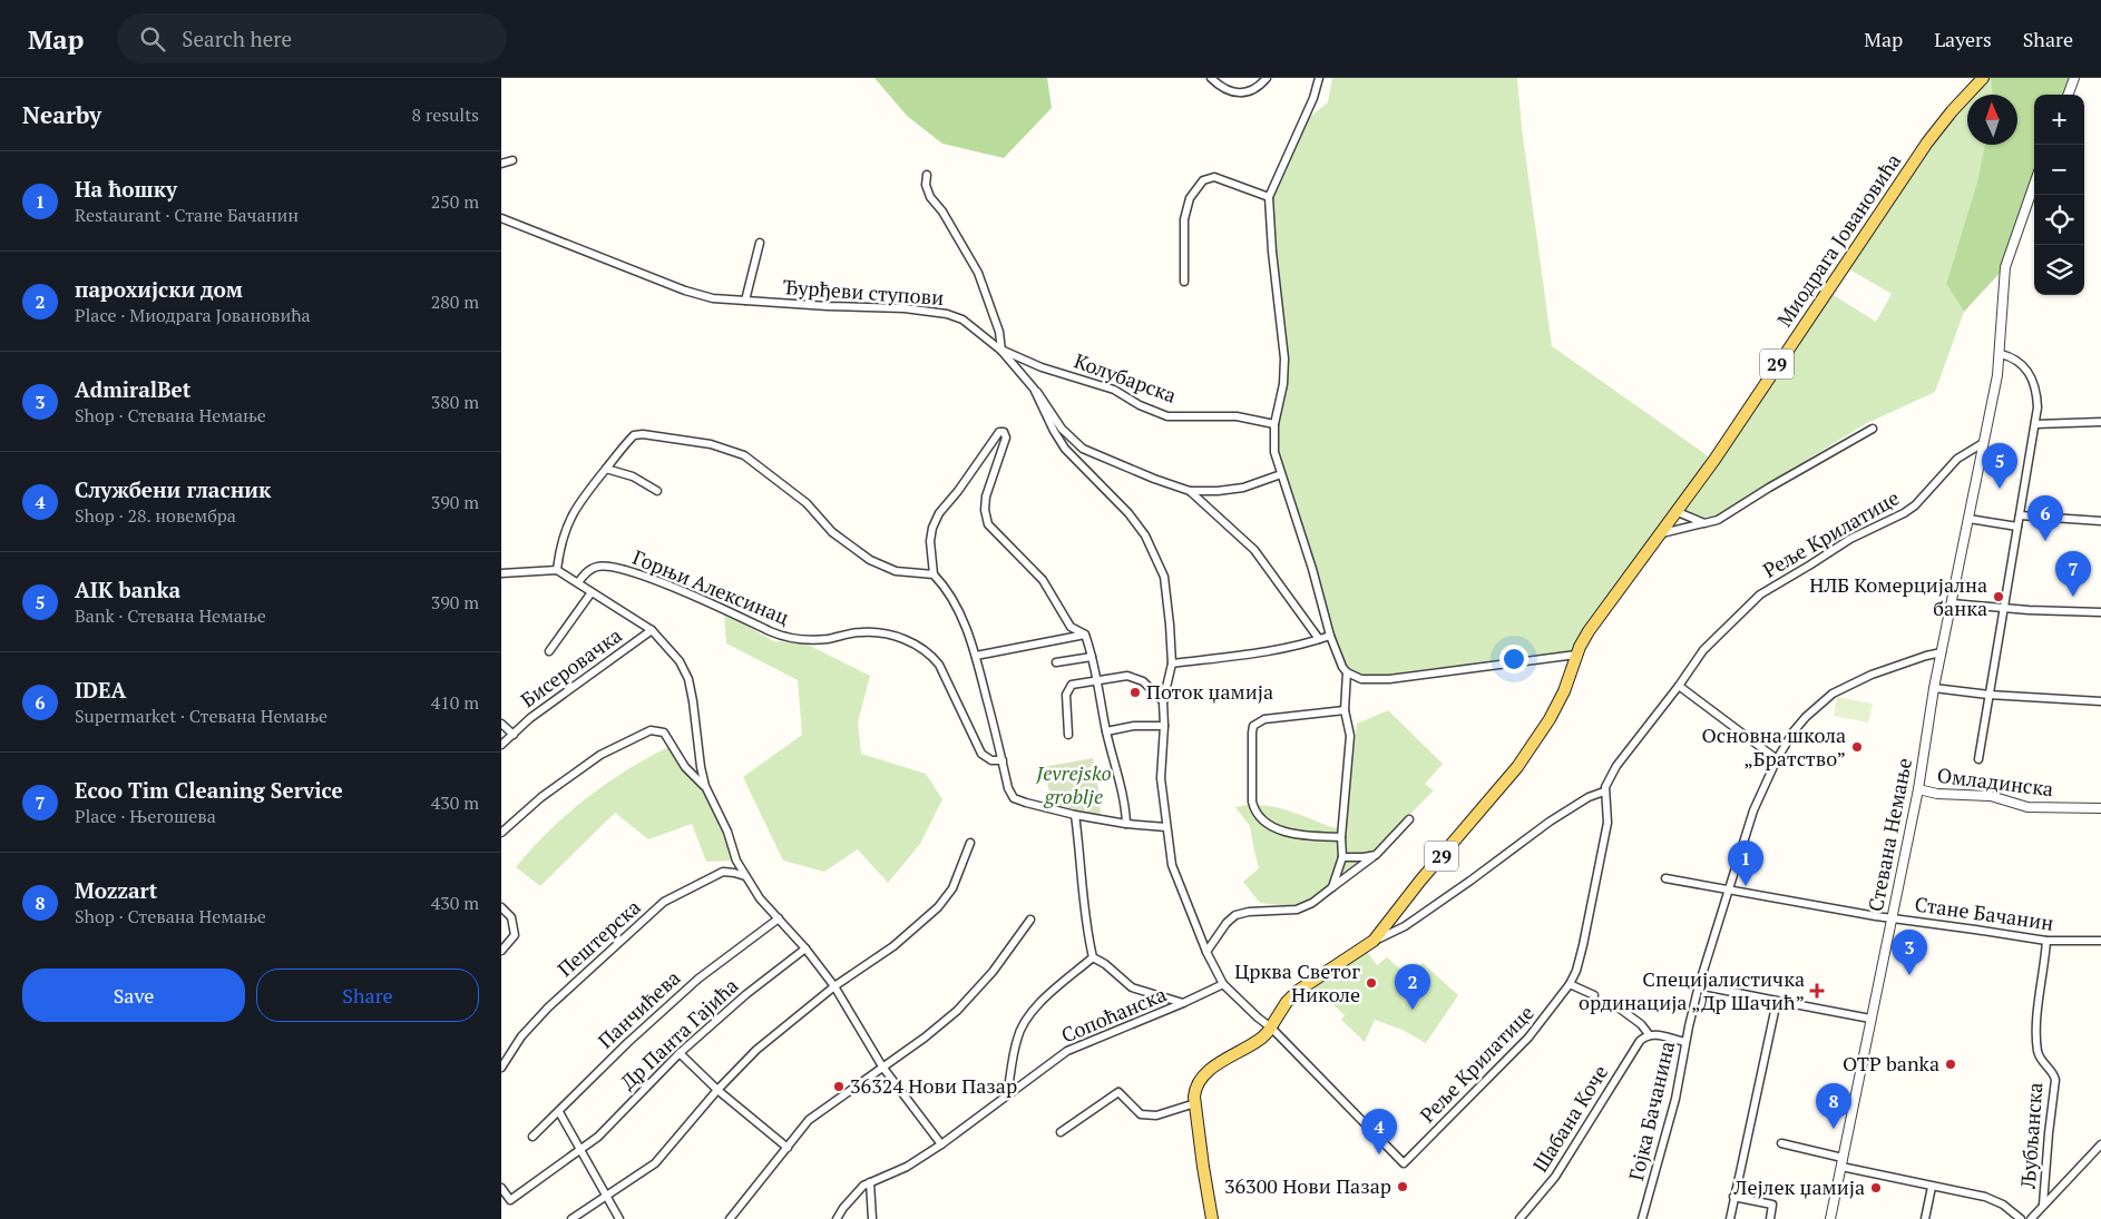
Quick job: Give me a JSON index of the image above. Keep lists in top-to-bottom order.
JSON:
{
  "streets": {
    "main road": ["Миодрага Јовановића", "29"],
    "street": [
      "Ђурђеви ступови",
      "Колубарска",
      "Реље Крилатице",
      "Горњи Алексинац",
      "Бисеровачка",
      "Омладинска",
      "Стевана Немање",
      "Стане Бачанин",
      "Пештерска",
      "Панчићева",
      "Сопоћанска",
      "Др Панта Гајића",
      "Гојка Бачанина",
      "Шабана Коче",
      "Љубљанска"
    ]
  },
  "crossings": [
    ["Миодрага Јовановића", "Ђурђеви ступови"],
    ["Миодрага Јовановића", "29"],
    ["Ђурђеви ступови", "29"],
    ["Ђурђеви ступови", "Колубарска"],
    ["Ђурђеви ступови", "Реље Крилатице"],
    ["Ђурђеви ступови", "Сопоћанска"],
    ["Реље Крилатице", "Стевана Немање"],
    ["Омладинска", "Стевана Немање"],
    ["Стевана Немање", "Стане Бачанин"],
    ["Стевана Немање", "Гојка Бачанина"],
    ["Стане Бачанин", "Гојка Бачанина"],
    ["Стане Бачанин", "Љубљанска"]
  ],
  "parks": ["Jevrejsko groblje"],
  "places": {
    "other": [
      "НЛБ Комерцијална банка",
      "Поток џамија",
      "Основна школа „Братство”",
      "Црква Светог Николе",
      "OTP banka",
      "36324 Нови Пазар",
      "36300 Нови Пазар",
      "Лејлек џамија"
    ],
    "health": ["Специјалистичка ординација „Др Шачић”"]
  },
  "north": "top",
  "page": {
    "header": "Map",
    "search": "Search here",
    "nav": ["Map", "Layers", "Share"],
    "heading": ["Nearby", "8 results"],
    "map_buttons": ["+", "−"],
    "list": [
      {
        "mark": "1",
        "name": "На ћошку",
        "note": "Restaurant · Стане Бачанин",
        "value": "250 m"
      },
      {
        "mark": "2",
        "name": "парохијски дом",
        "note": "Place · Миодрага Јовановића",
        "value": "280 m"
      },
      {
        "mark": "3",
        "name": "AdmiralBet",
        "note": "Shop · Стевана Немање",
        "value": "380 m"
      },
      {
        "mark": "4",
        "name": "Службени гласник",
        "note": "Shop · 28. новембра",
        "value": "390 m"
      },
      {
        "mark": "5",
        "name": "AIK banka",
        "note": "Bank · Стевана Немање",
        "value": "390 m"
      },
      {
        "mark": "6",
        "name": "IDEA",
        "note": "Supermarket · Стевана Немање",
        "value": "410 m"
      },
      {
        "mark": "7",
        "name": "Ecoo Tim Cleaning Service",
        "note": "Place · Његошева",
        "value": "430 m"
      },
      {
        "mark": "8",
        "name": "Mozzart",
        "note": "Shop · Стевана Немање",
        "value": "430 m"
      }
    ],
    "pins": [
      "5",
      "6",
      "7",
      "1",
      "3",
      "2",
      "8",
      "4"
    ],
    "buttons": ["Save", "Share"]
  }
}
